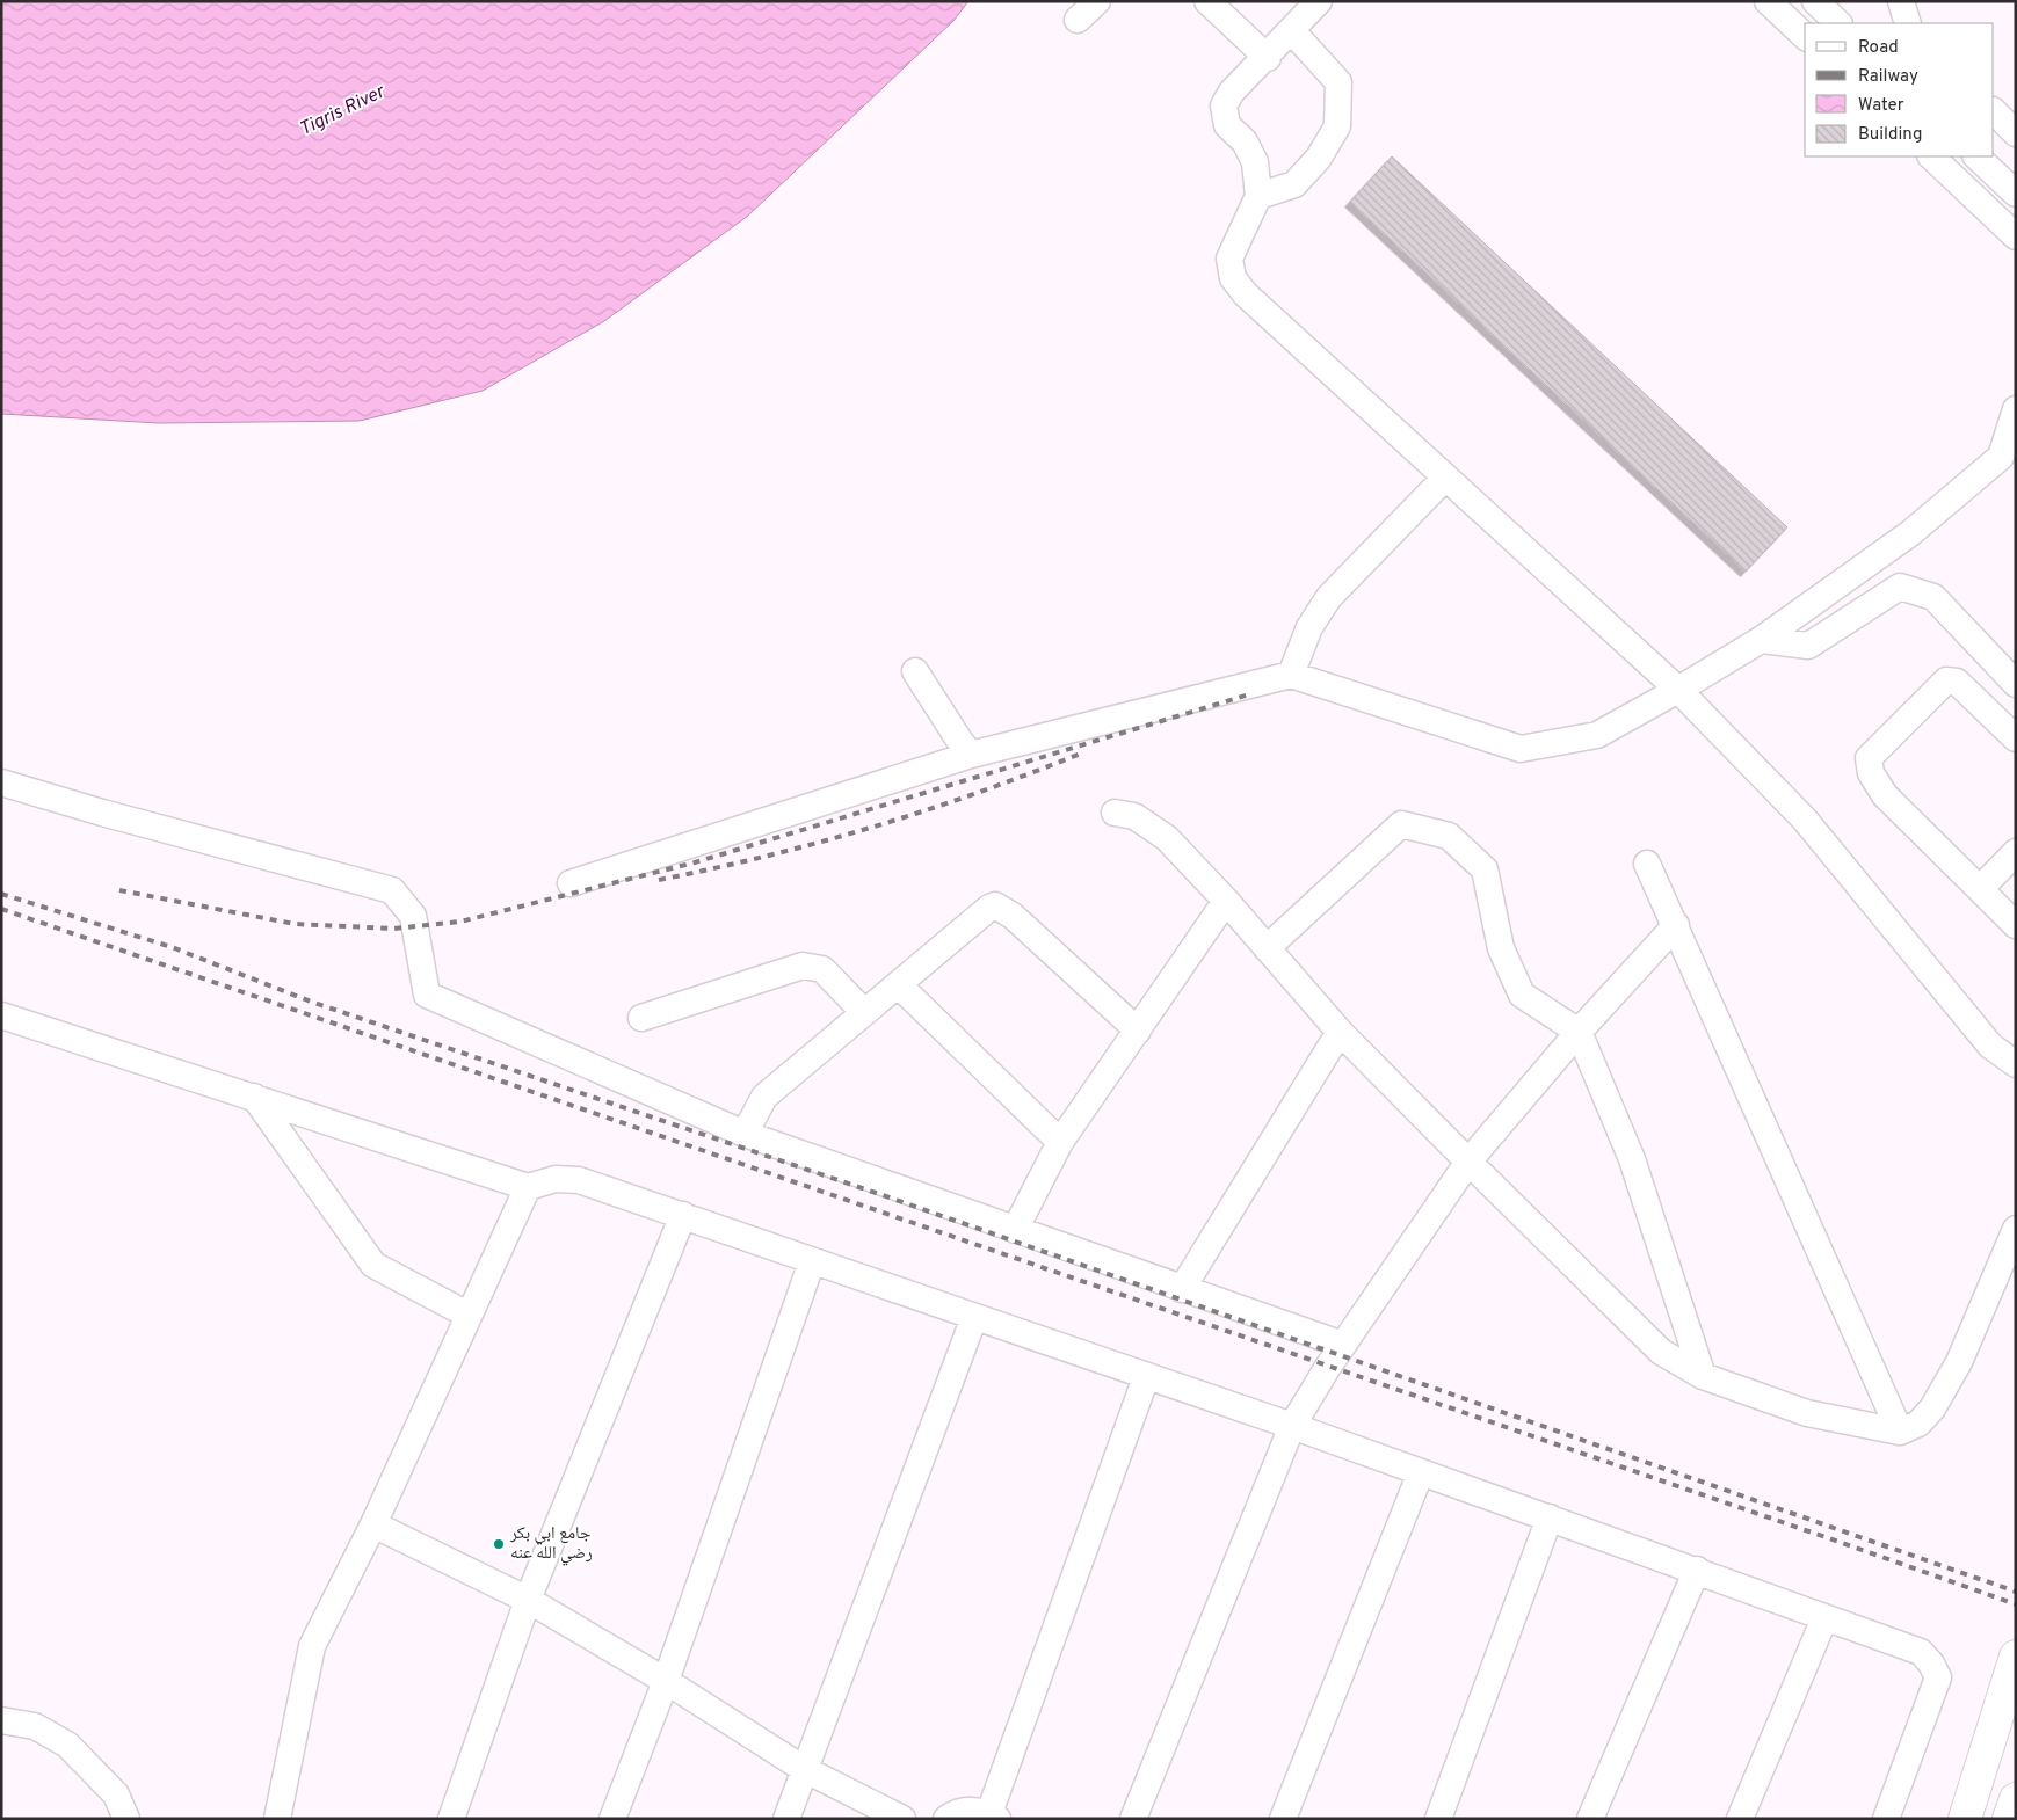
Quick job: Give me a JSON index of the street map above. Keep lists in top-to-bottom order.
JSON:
{
  "water": ["Tigris River"],
  "places": ["جامع ابي بكر رضي الله عنه"],
  "legend": [
    "Road",
    "Railway",
    "Water",
    "Building"
  ]
}
